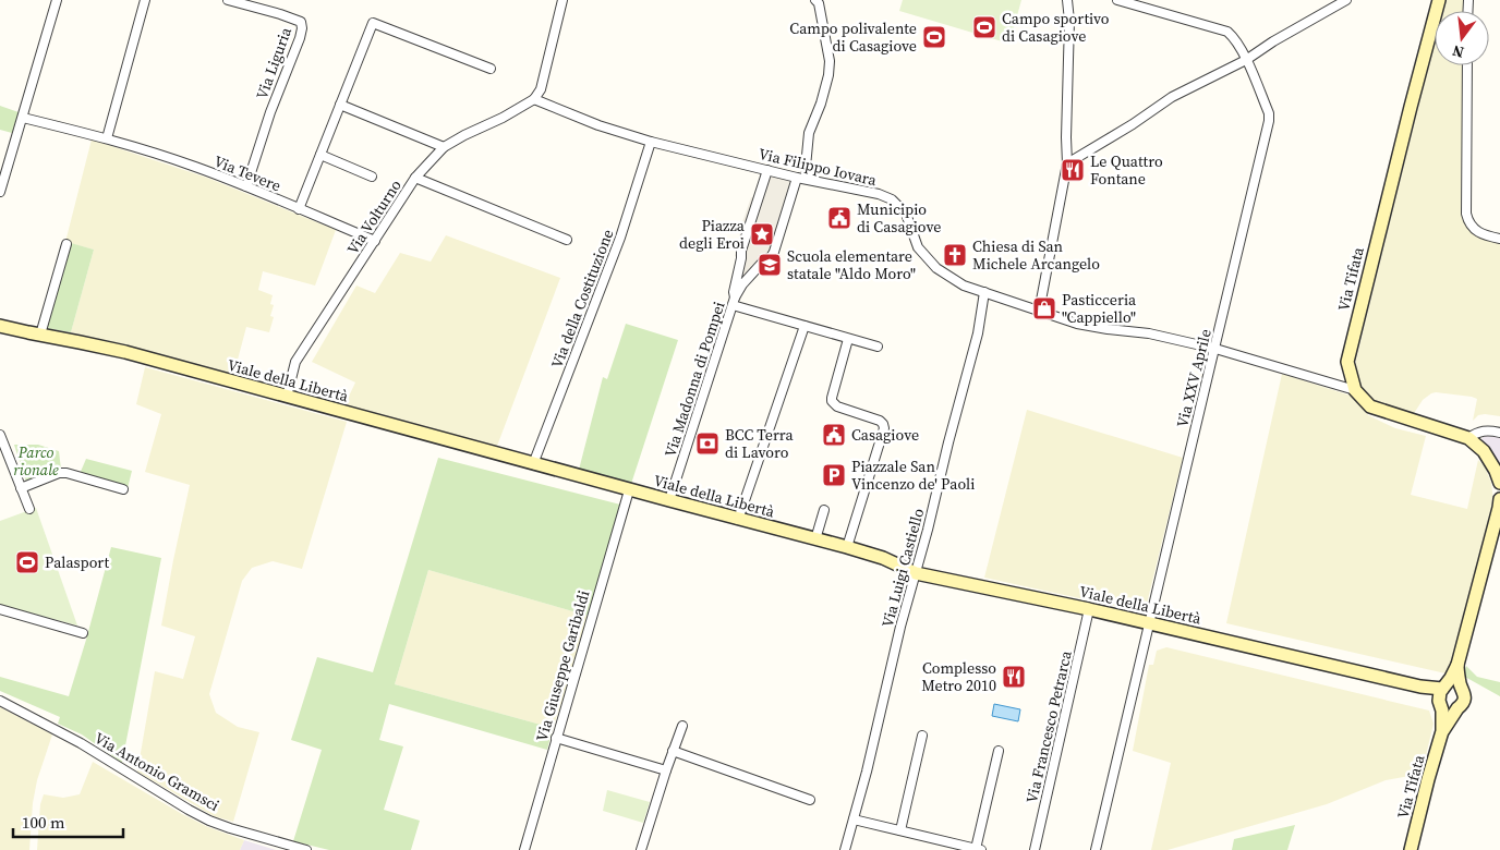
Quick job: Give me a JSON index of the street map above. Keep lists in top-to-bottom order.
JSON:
{
  "streets": {
    "street": [
      "Via Liguria",
      "Via Filippo Iovara",
      "Via Tevere",
      "Via Volturno",
      "Via Tifata",
      "Via della Costituzione",
      "Via XXV Aprile",
      "Via Madonna di Pompei",
      "Viale della Libertà",
      "Via Luigi Castiello",
      "Via Giuseppe Garibaldi",
      "Via Francesco Petrarca",
      "Via Antonio Gramsci"
    ]
  },
  "crossings": [
    ["Via Liguria", "Via Tevere"],
    ["Via Filippo Iovara", "Via Volturno"],
    ["Via Filippo Iovara", "Via Tifata"],
    ["Via Filippo Iovara", "Via della Costituzione"],
    ["Via Filippo Iovara", "Via XXV Aprile"],
    ["Via Filippo Iovara", "Via Luigi Castiello"],
    ["Via Tevere", "Via Volturno"],
    ["Via Volturno", "Viale della Libertà"],
    ["Via Tifata", "Viale della Libertà"],
    ["Via della Costituzione", "Viale della Libertà"],
    ["Via XXV Aprile", "Viale della Libertà"],
    ["Via Madonna di Pompei", "Viale della Libertà"],
    ["Viale della Libertà", "Via Luigi Castiello"],
    ["Viale della Libertà", "Via Giuseppe Garibaldi"],
    ["Viale della Libertà", "Via Francesco Petrarca"]
  ],
  "parks": ["Parco rionale"],
  "places": {
    "sports": ["Campo sportivo di Casagiove", "Campo polivalente di Casagiove", "Palasport"],
    "restaurant": ["Le Quattro Fontane", "Complesso Metro 2010"],
    "public building": ["Municipio di Casagiove", "Casagiove"],
    "place": ["Piazza degli Eroi"],
    "church": ["Chiesa di San Michele Arcangelo"],
    "school or university": ["Scuola elementare statale \"Aldo Moro\""],
    "shop": ["Pasticceria \"Cappiello\""],
    "bank": ["BCC Terra di Lavoro"],
    "parking": ["Piazzale San Vincenzo de' Paoli"]
  },
  "scale_bar": "100 m",
  "north": "bottom"
}
